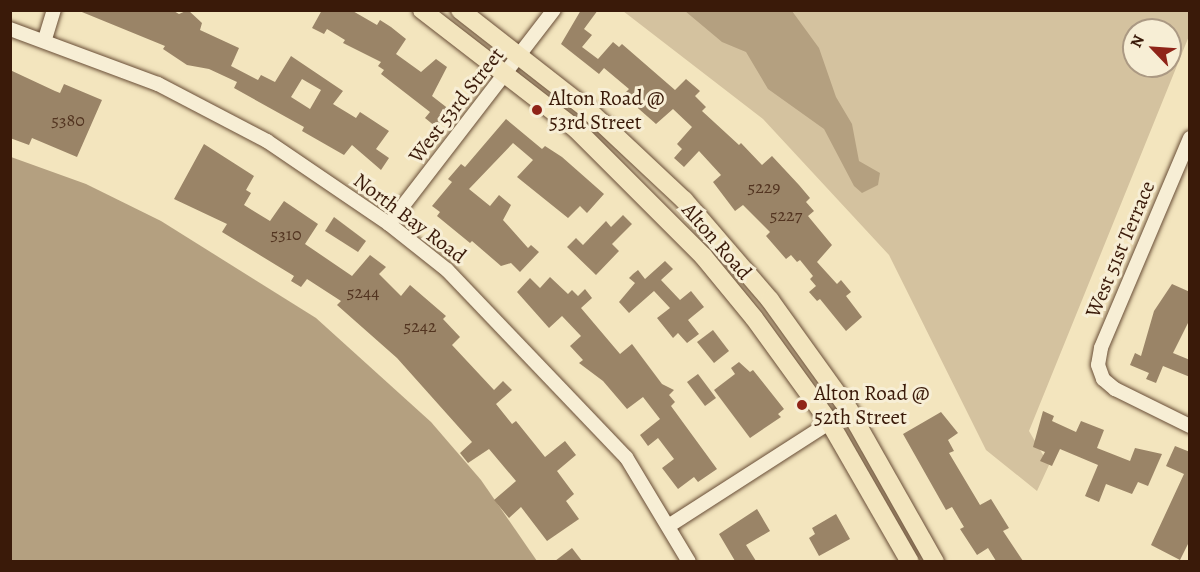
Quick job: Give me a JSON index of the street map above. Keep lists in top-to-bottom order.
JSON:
{
  "streets": {
    "main road": ["Alton Road"],
    "street": ["West 53rd Street", "North Bay Road", "West 51st Terrace"]
  },
  "crossings": [
    ["West 53rd Street", "North Bay Road"],
    ["West 53rd Street", "Alton Road"]
  ],
  "places": ["Alton Road @ 53rd Street", "Alton Road @ 52th Street"],
  "house_numbers": [
    "5380",
    "5229",
    "5227",
    "5310",
    "5244",
    "5242"
  ],
  "north": "top left"
}
